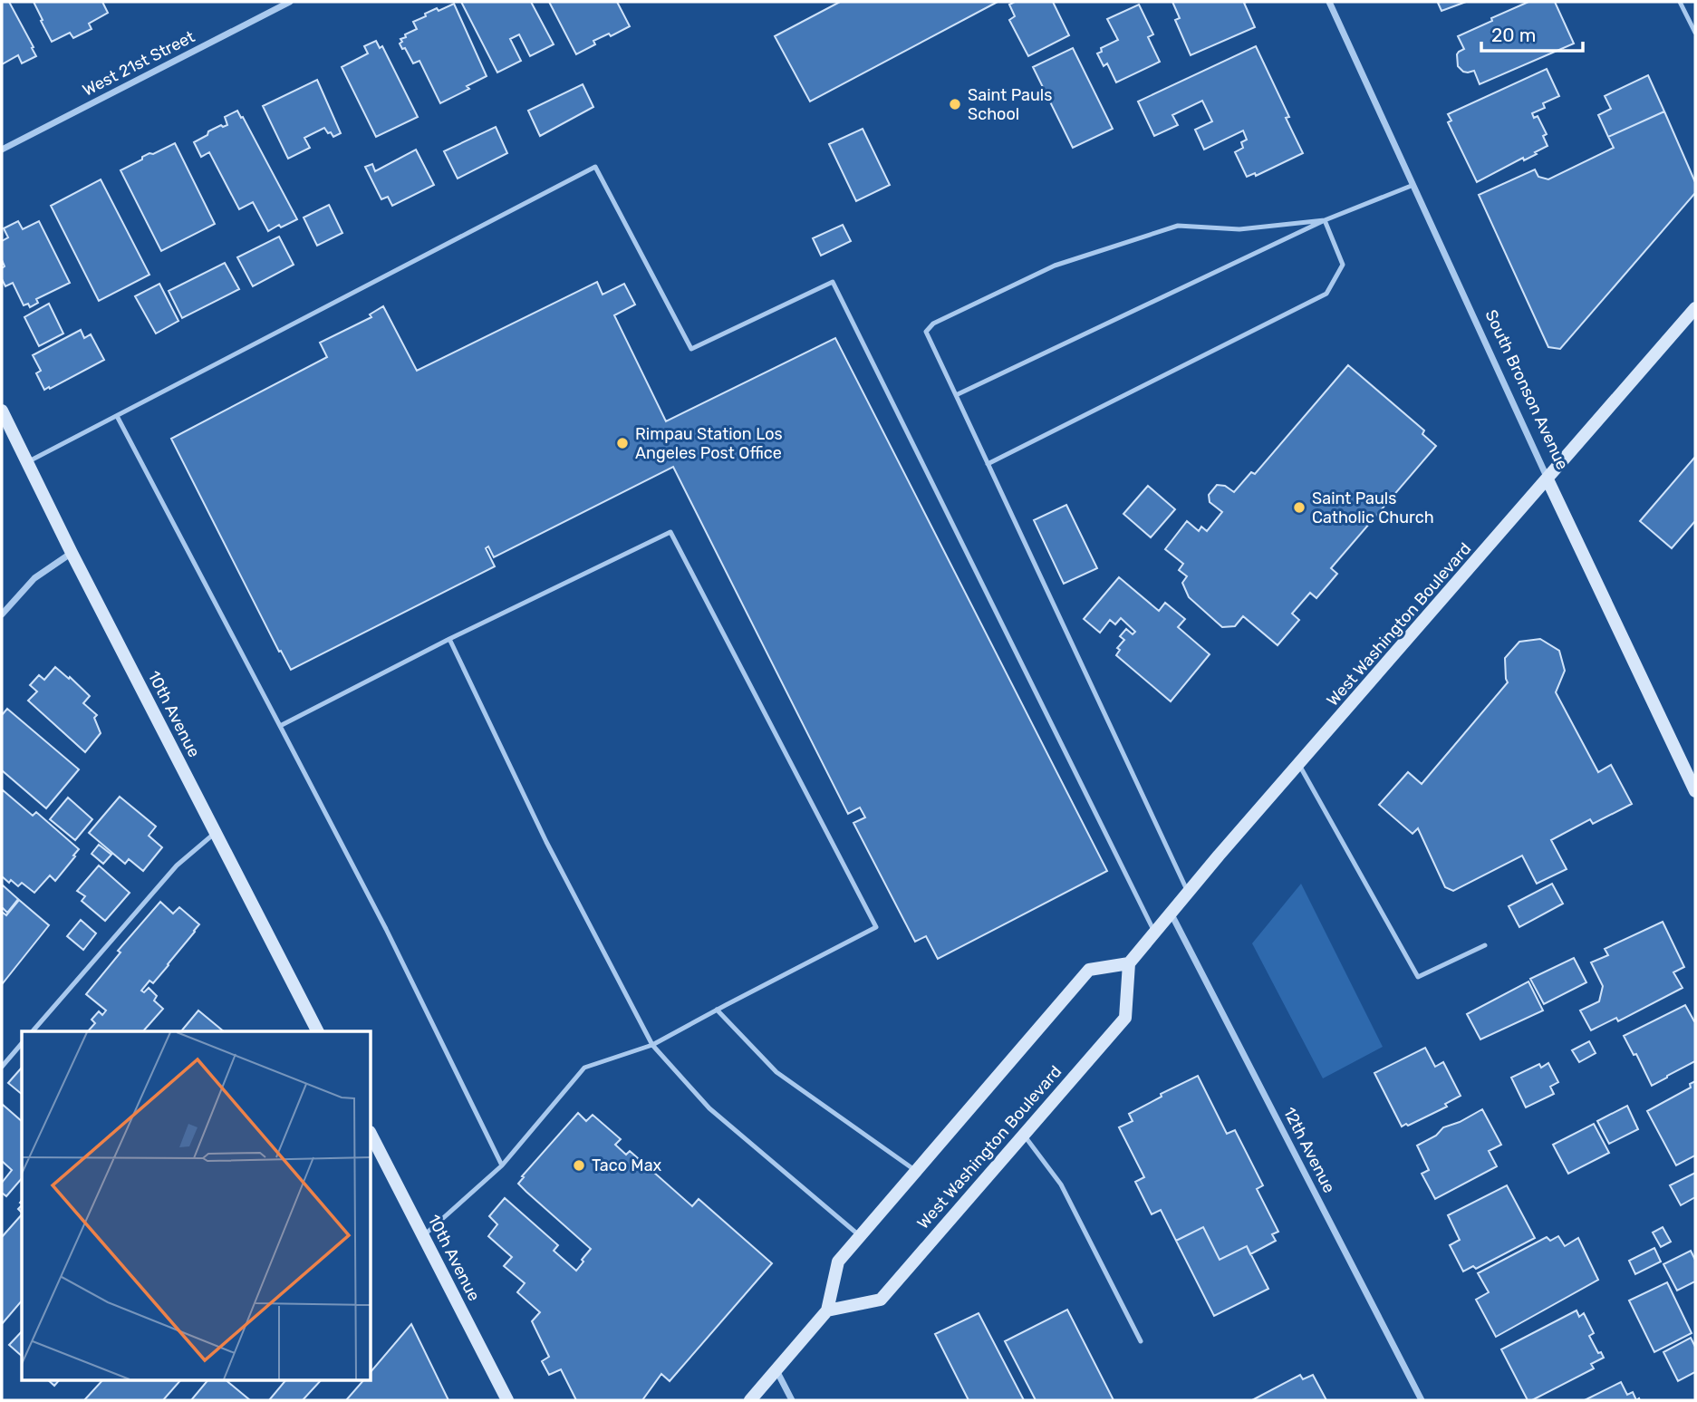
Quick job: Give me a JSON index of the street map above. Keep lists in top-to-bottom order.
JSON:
{
  "streets": {
    "main road": ["South Bronson Avenue", "West Washington Boulevard", "10th Avenue"],
    "street": ["West 21st Street", "12th Avenue"]
  },
  "crossings": [
    ["South Bronson Avenue", "West Washington Boulevard"],
    ["West Washington Boulevard", "12th Avenue"]
  ],
  "places": [
    "Saint Pauls School",
    "Rimpau Station Los Angeles Post Office",
    "Saint Pauls Catholic Church",
    "Taco Max"
  ],
  "scale_bar": "20 m"
}
